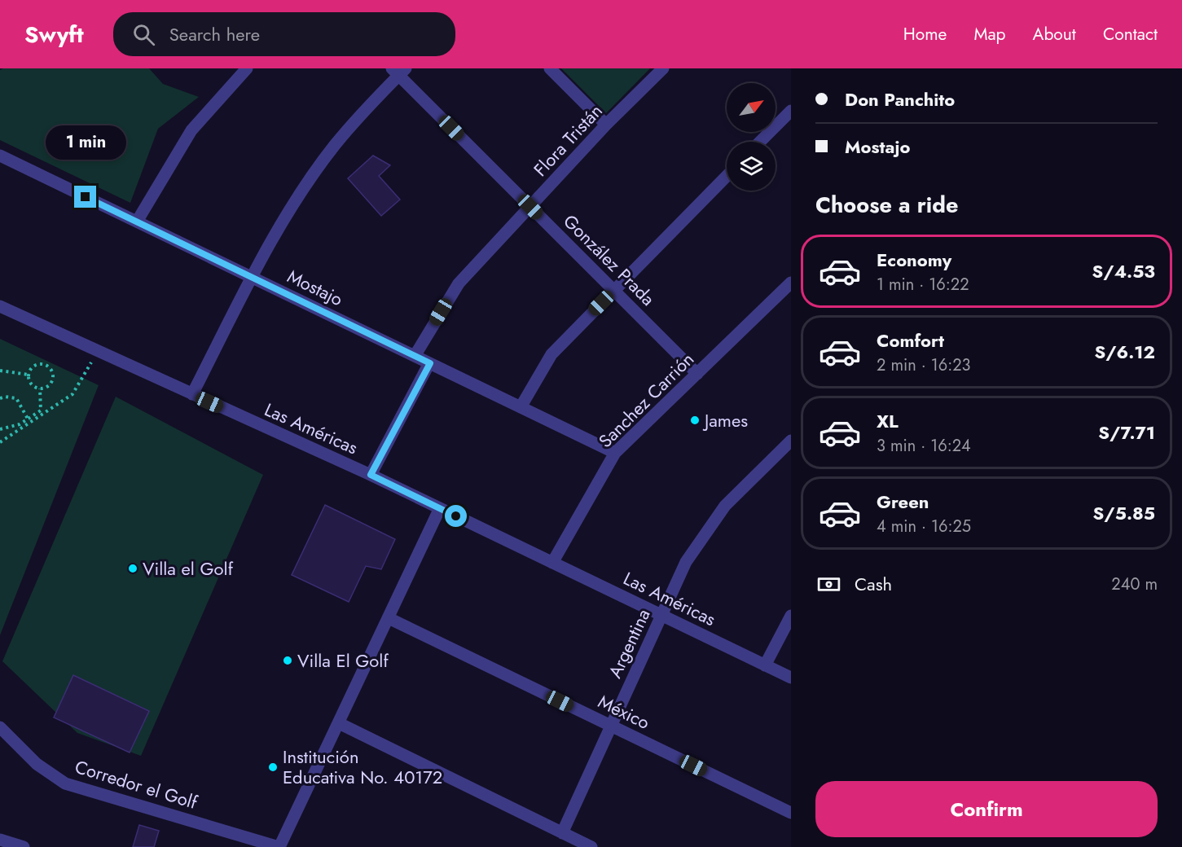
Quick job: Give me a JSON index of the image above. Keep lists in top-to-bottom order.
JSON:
{
  "streets": {
    "street": [
      "Flora Tristán",
      "González Prada",
      "Mostajo",
      "Sanchez Carrión",
      "Las Américas",
      "Argentina",
      "México",
      "Corredor el Golf"
    ]
  },
  "crossings": [
    ["Flora Tristán", "González Prada"],
    ["Flora Tristán", "Mostajo"],
    ["González Prada", "Sanchez Carrión"],
    ["Mostajo", "Sanchez Carrión"],
    ["Sanchez Carrión", "Las Américas"],
    ["Las Américas", "Argentina"],
    ["Argentina", "México"]
  ],
  "places": [
    "James",
    "Villa el Golf",
    "Villa El Golf",
    "Institución Educativa No. 40172"
  ],
  "north": "top right",
  "page": {
    "header": "Swyft",
    "search": "Search here",
    "nav": [
      "Home",
      "Map",
      "About",
      "Contact"
    ],
    "banner": ["Don Panchito", "Mostajo"],
    "bubble": "1 min",
    "heading": "Choose a ride",
    "list": [
      {
        "name": "Economy",
        "note": "1 min · 16:22",
        "value": "S/4.53"
      },
      {
        "name": "Comfort",
        "note": "2 min · 16:23",
        "value": "S/6.12"
      },
      {
        "name": "XL",
        "note": "3 min · 16:24",
        "value": "S/7.71"
      },
      {
        "name": "Green",
        "note": "4 min · 16:25",
        "value": "S/5.85"
      }
    ],
    "pay": ["Cash", "240 m"],
    "buttons": "Confirm"
  }
}
